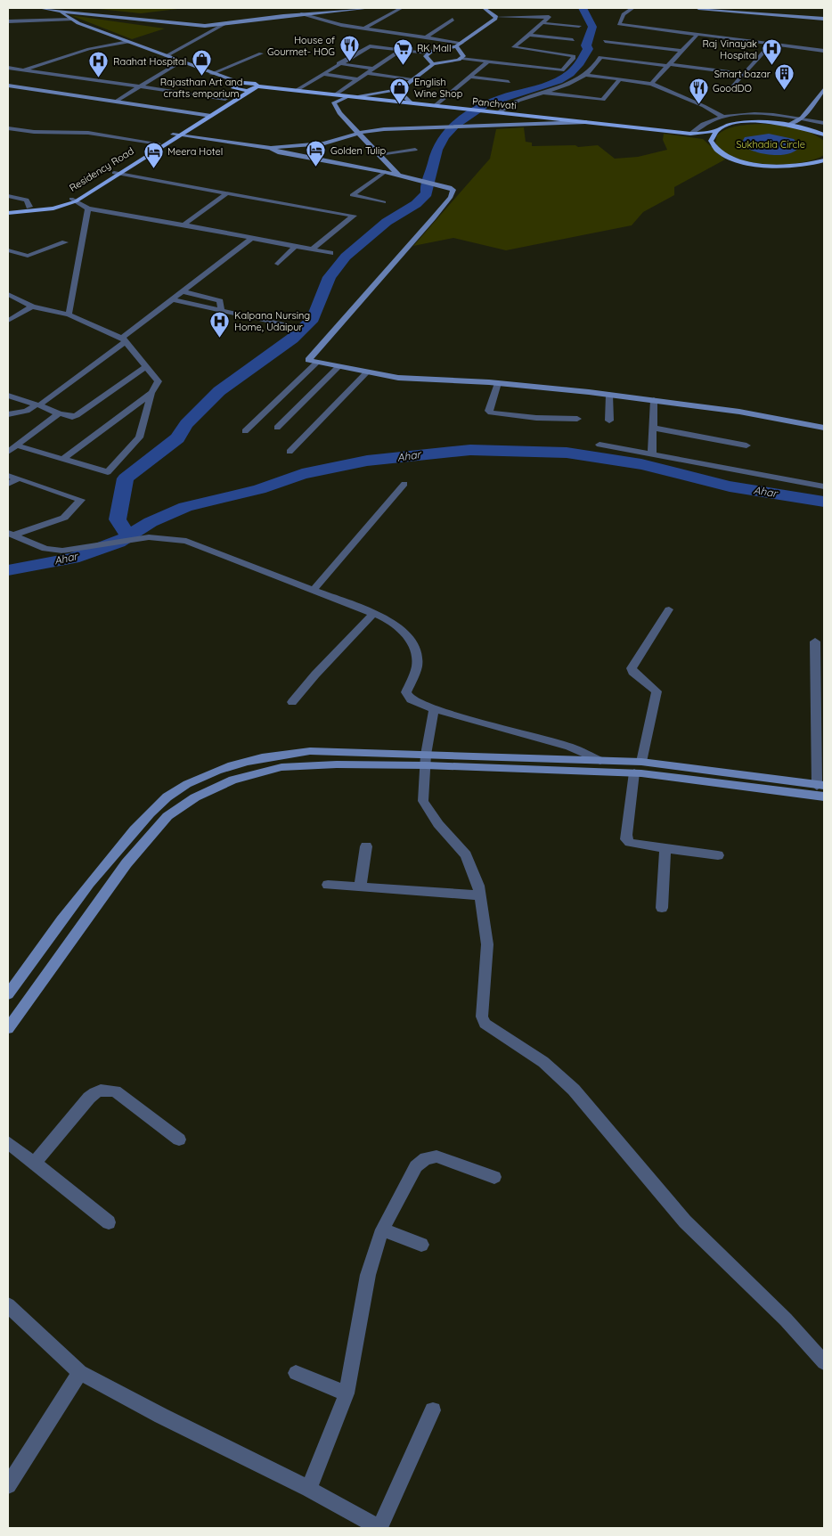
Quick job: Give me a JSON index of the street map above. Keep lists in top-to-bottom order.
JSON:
{
  "streets": {
    "main road": ["Panchvati", "Residency Road"]
  },
  "water": ["Ahar"],
  "parks": ["Sukhadia Circle"],
  "places": {
    "restaurant": ["House of Gourmet- HOG", "GoodDO"],
    "supermarket": ["RK Mall"],
    "hospital": ["Raj Vinayak Hospital", "Raahat Hospital", "Kalpana Nursing Home, Udaipur"],
    "shop": ["Rajasthan Art and crafts emporium", "English Wine Shop"],
    "building": ["Smart bazar"],
    "hotel": ["Golden Tulip", "Meera Hotel"]
  }
}
